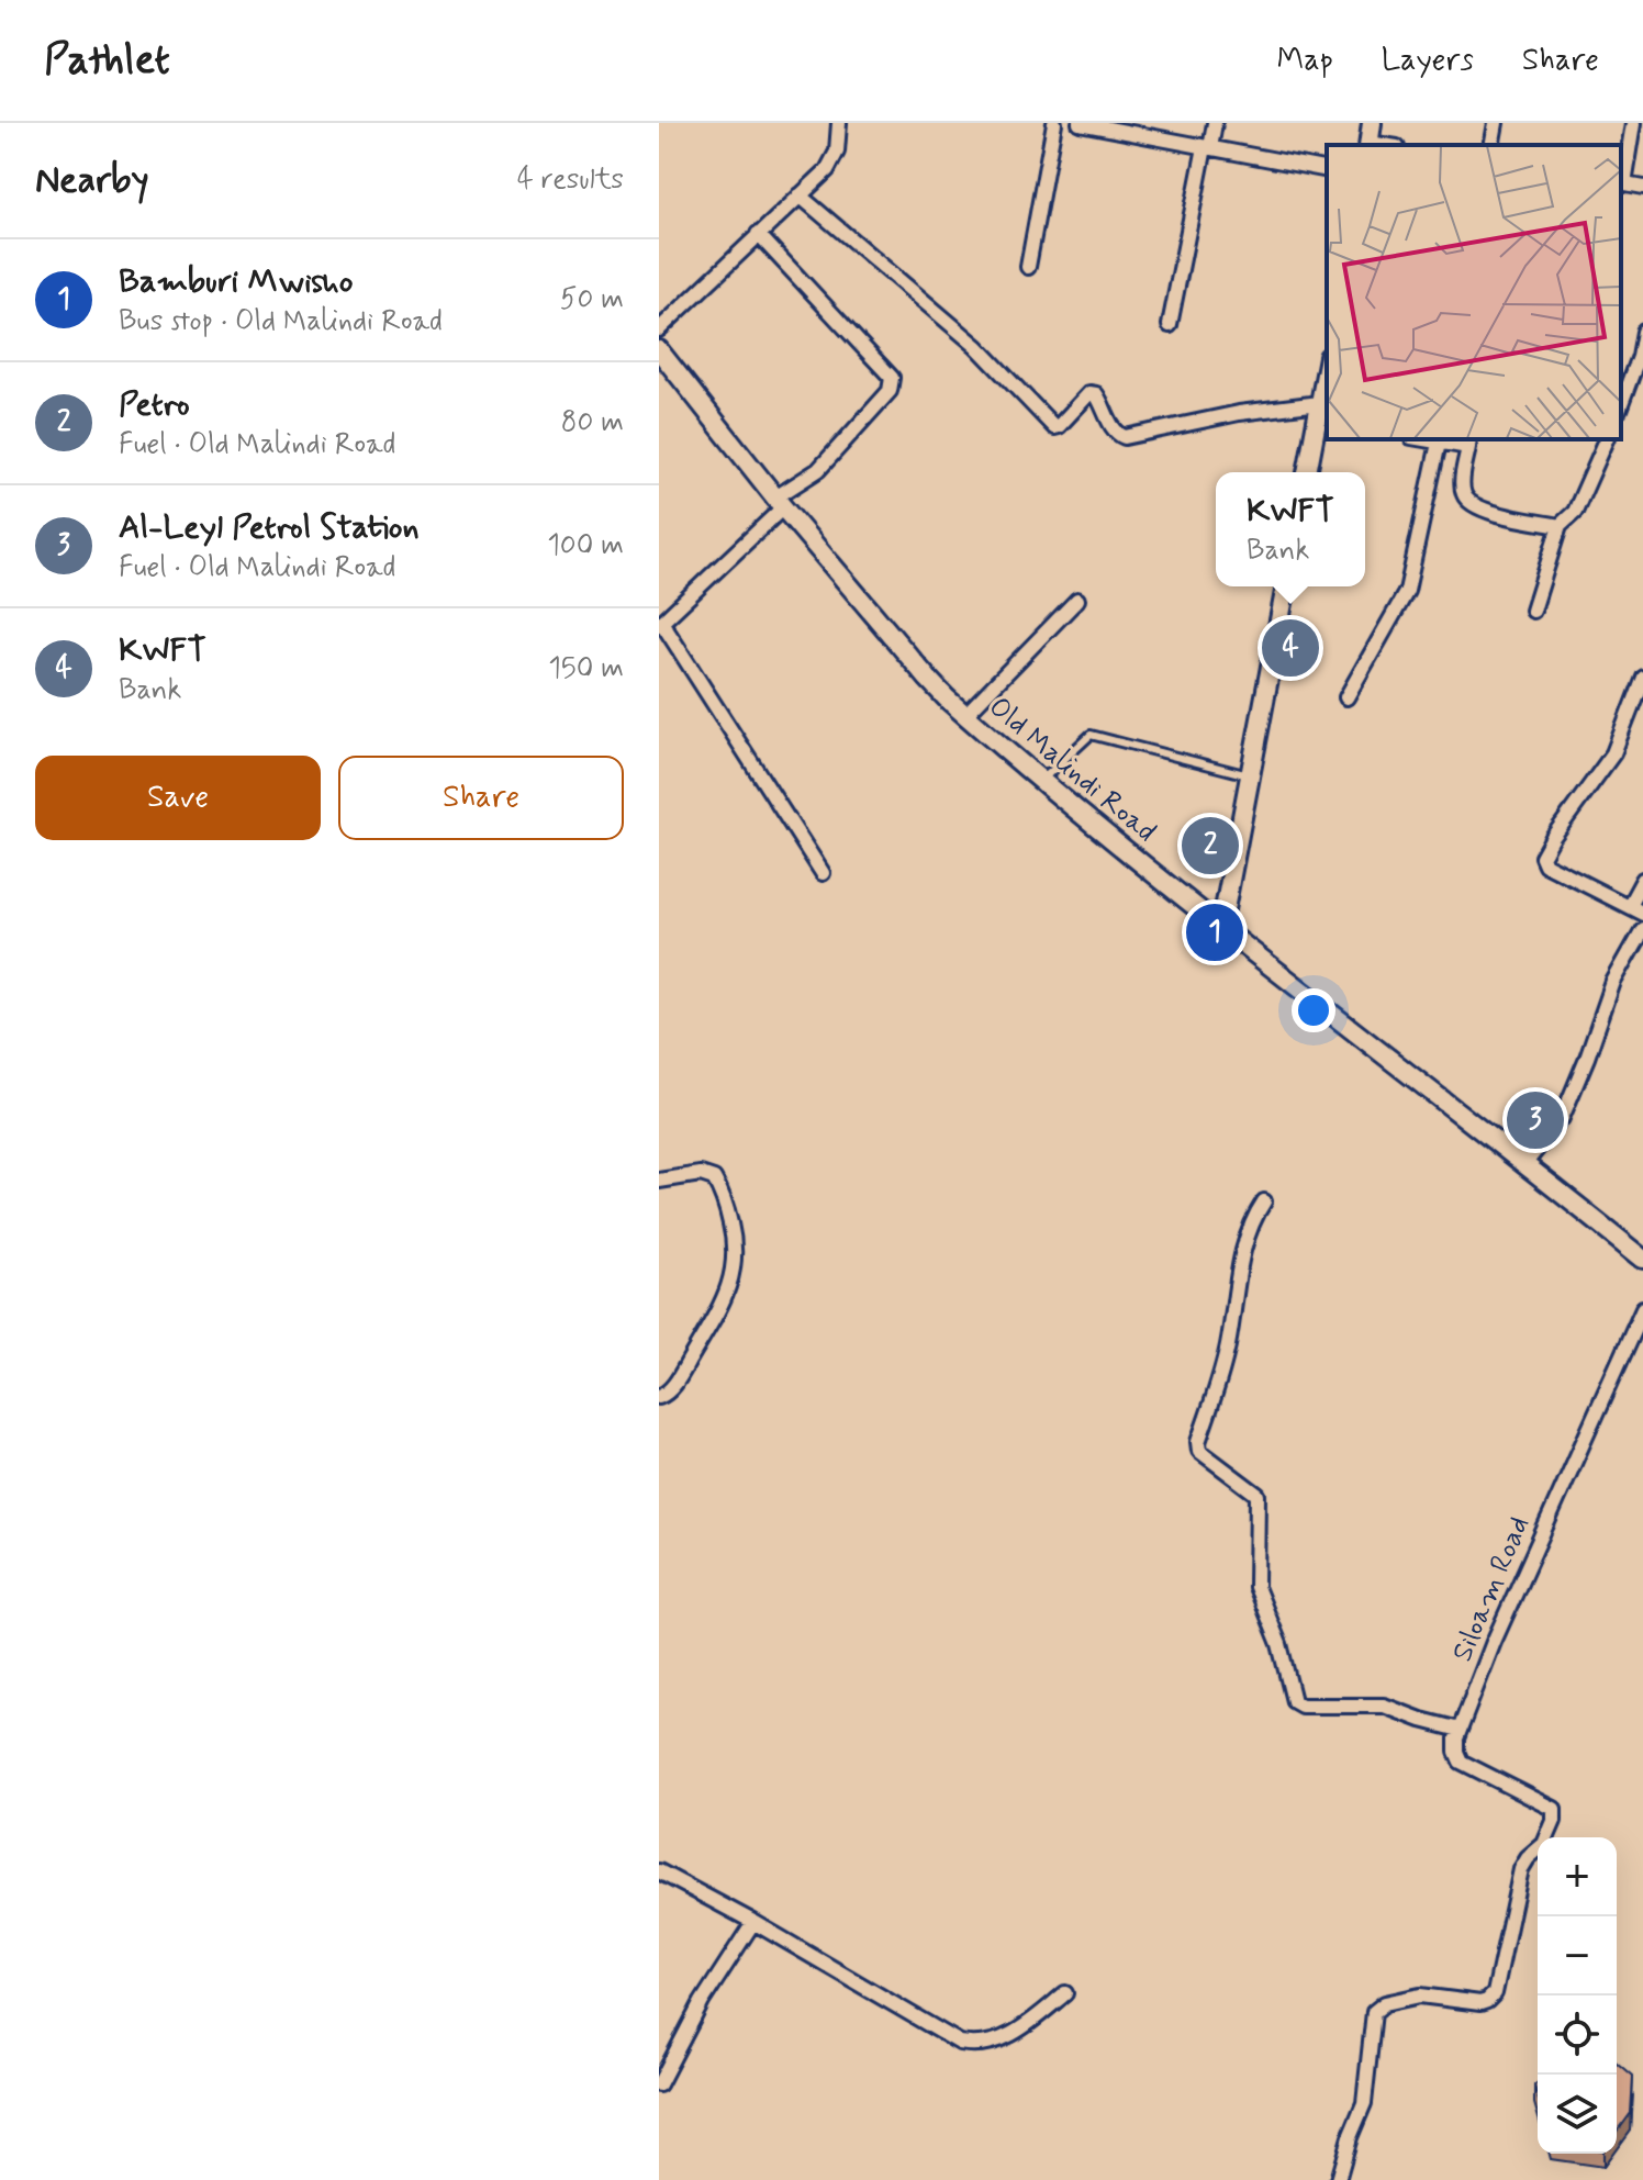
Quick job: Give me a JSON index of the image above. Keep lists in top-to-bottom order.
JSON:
{
  "streets": {
    "main road": ["Old Malindi Road"],
    "street": ["Siloam Road"]
  },
  "page": {
    "header": "Pathlet",
    "nav": ["Map", "Layers", "Share"],
    "heading": ["Nearby", "4 results"],
    "list": [
      {
        "mark": "1",
        "name": "Bamburi Mwisho",
        "note": "Bus stop · Old Malindi Road",
        "value": "50 m"
      },
      {
        "mark": "2",
        "name": "Petro",
        "note": "Fuel · Old Malindi Road",
        "value": "80 m"
      },
      {
        "mark": "3",
        "name": "Al-Leyl Petrol Station",
        "note": "Fuel · Old Malindi Road",
        "value": "100 m"
      },
      {
        "mark": "4",
        "name": "KWFT",
        "note": "Bank",
        "value": "150 m"
      }
    ],
    "popup": ["KWFT", "Bank"],
    "pins": [
      "4",
      "2",
      "1",
      "3"
    ],
    "buttons": ["Save", "Share"],
    "map_buttons": ["+", "−"]
  }
}
